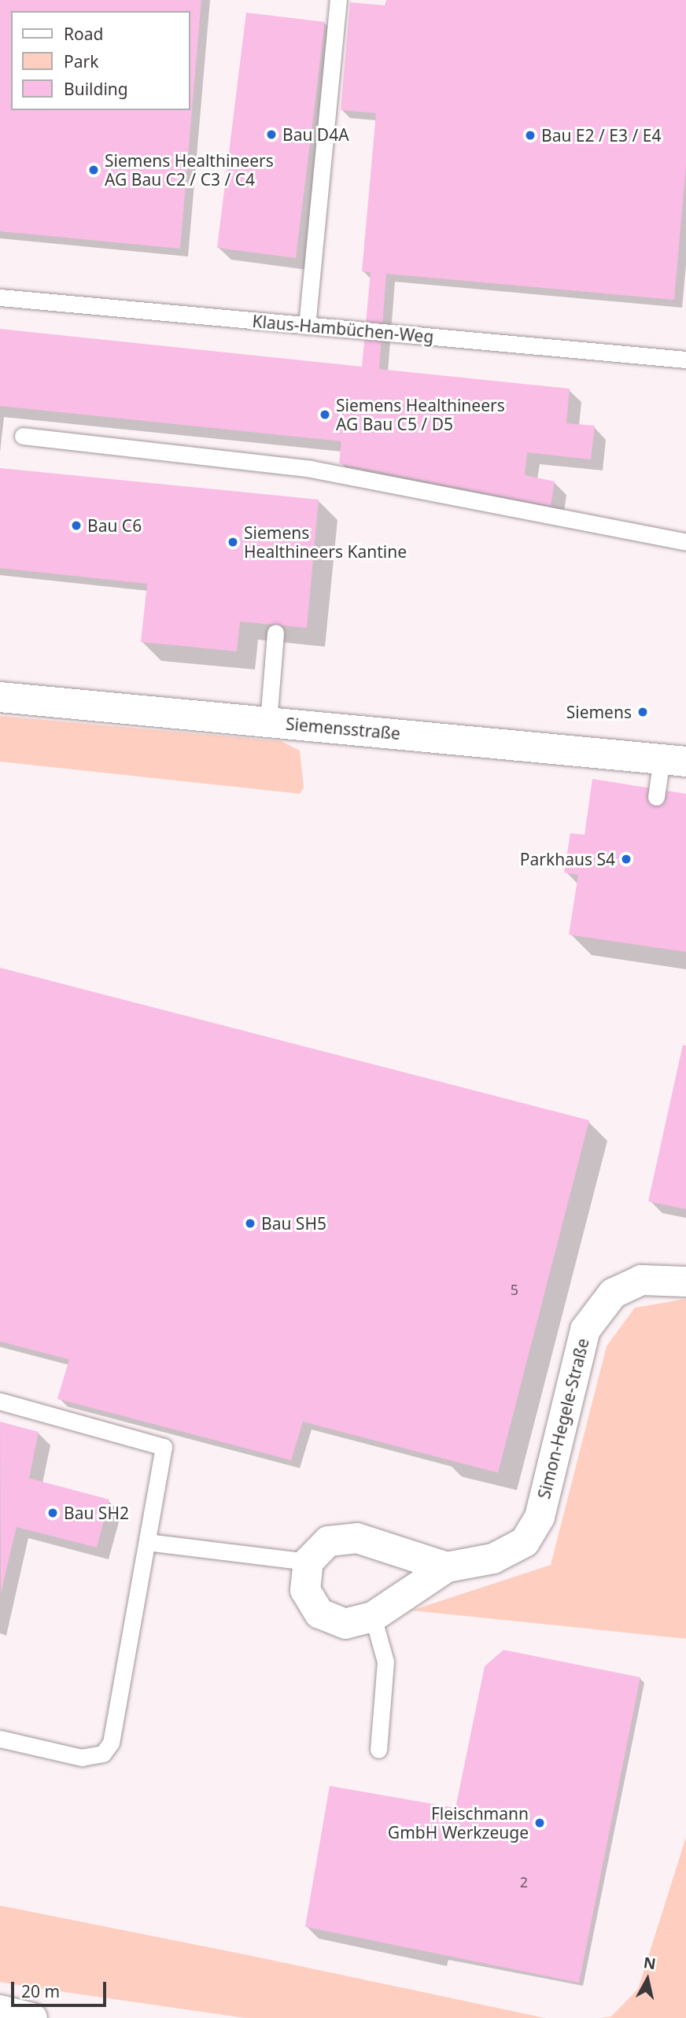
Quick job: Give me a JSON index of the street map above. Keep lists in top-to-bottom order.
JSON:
{
  "streets": {
    "street": ["Siemensstraße", "Simon-Hegele-Straße"],
    "lane": ["Klaus-Hambüchen-Weg"]
  },
  "places": [
    "Bau D4A",
    "Bau E2 / E3 / E4",
    "Siemens Healthineers AG Bau C2 / C3 / C4",
    "Siemens Healthineers AG Bau C5 / D5",
    "Bau C6",
    "Siemens Healthineers Kantine",
    "Siemens",
    "Parkhaus S4",
    "Bau SH5",
    "Bau SH2",
    "Fleischmann GmbH Werkzeuge"
  ],
  "house_numbers": ["5", "2"],
  "legend": ["Road", "Park", "Building"],
  "scale_bar": "20 m",
  "north": "top"
}
